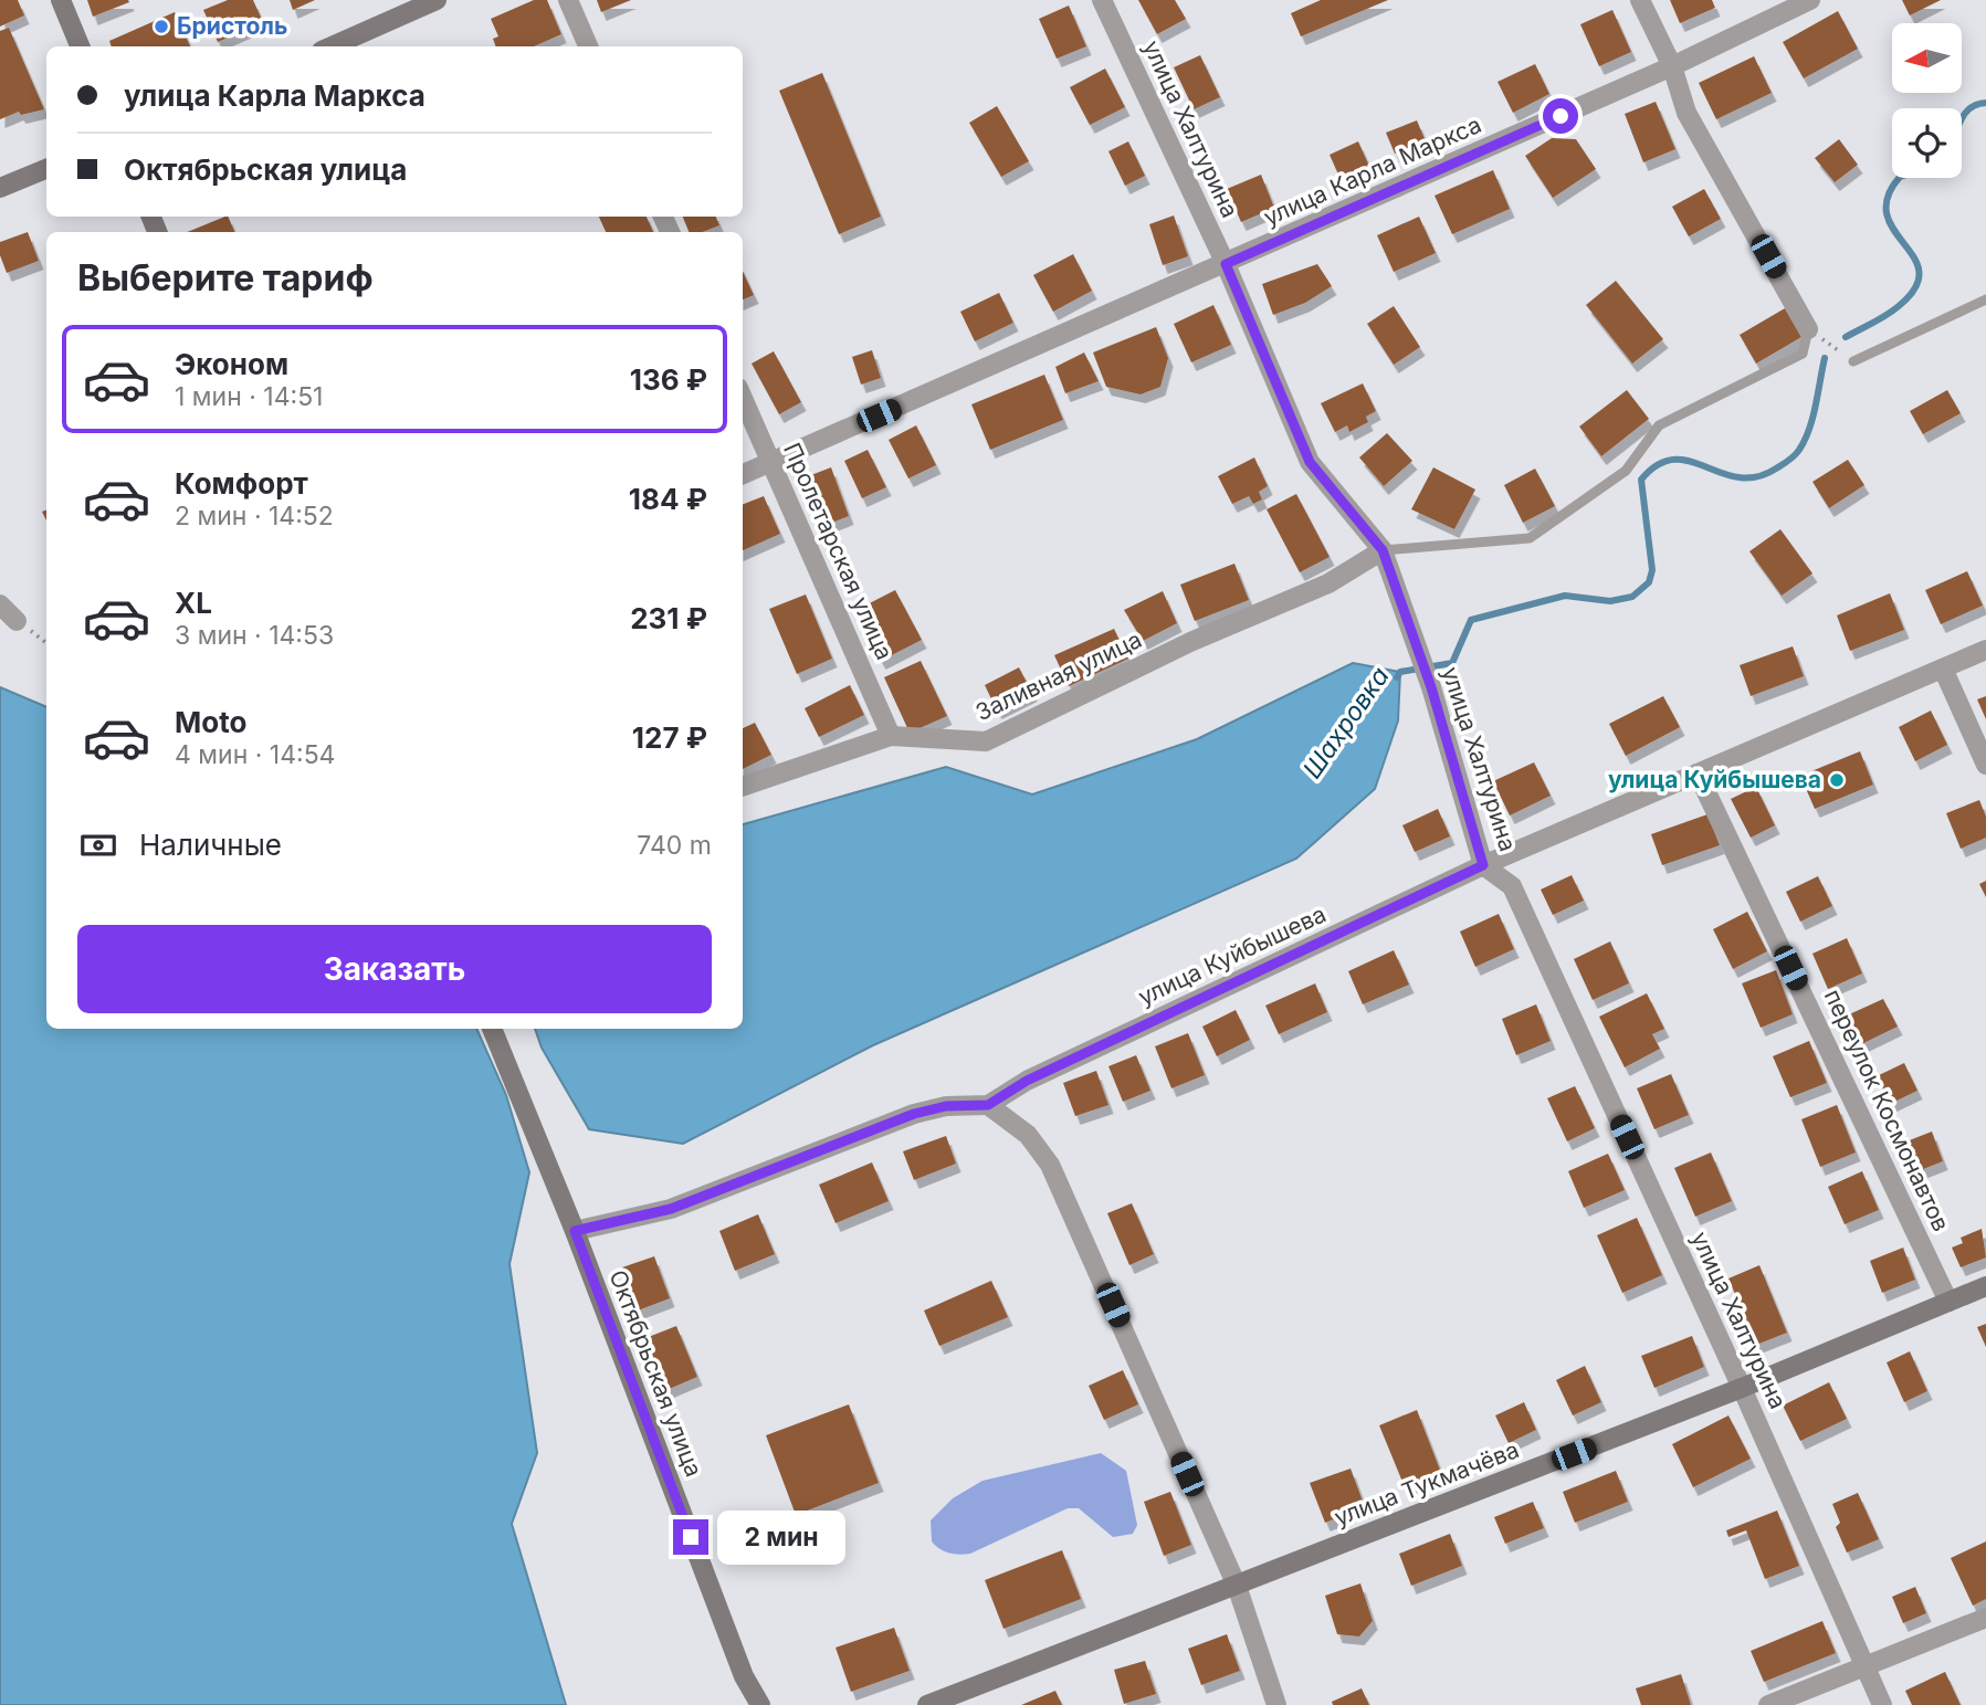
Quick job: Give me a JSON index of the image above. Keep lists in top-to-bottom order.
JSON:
{
  "streets": {
    "street": [
      "улица Халтурина",
      "улица Карла Маркса",
      "Пролетарская улица",
      "Заливная улица",
      "улица Куйбышева",
      "переулок Космонавтов",
      "Октябрьская улица",
      "улица Тукмачёва"
    ]
  },
  "crossings": [
    ["улица Халтурина", "улица Карла Маркса"],
    ["улица Халтурина", "Заливная улица"],
    ["улица Халтурина", "улица Куйбышева"],
    ["улица Халтурина", "улица Тукмачёва"],
    ["улица Карла Маркса", "Пролетарская улица"],
    ["Пролетарская улица", "Заливная улица"],
    ["улица Куйбышева", "переулок Космонавтов"],
    ["переулок Космонавтов", "улица Тукмачёва"]
  ],
  "water": ["Шахровка"],
  "places": ["Бристоль", "улица Куйбышева"],
  "north": "left",
  "page": {
    "banner": ["улица Карла Маркса", "Октябрьская улица"],
    "heading": "Выберите тариф",
    "list": [
      {
        "name": "Эконом",
        "note": "1 мин · 14:51",
        "value": "136 ₽"
      },
      {
        "name": "Комфорт",
        "note": "2 мин · 14:52",
        "value": "184 ₽"
      },
      {
        "name": "XL",
        "note": "3 мин · 14:53",
        "value": "231 ₽"
      },
      {
        "name": "Moto",
        "note": "4 мин · 14:54",
        "value": "127 ₽"
      }
    ],
    "pay": ["Наличные", "740 m"],
    "buttons": "Заказать",
    "bubble": "2 мин"
  }
}
